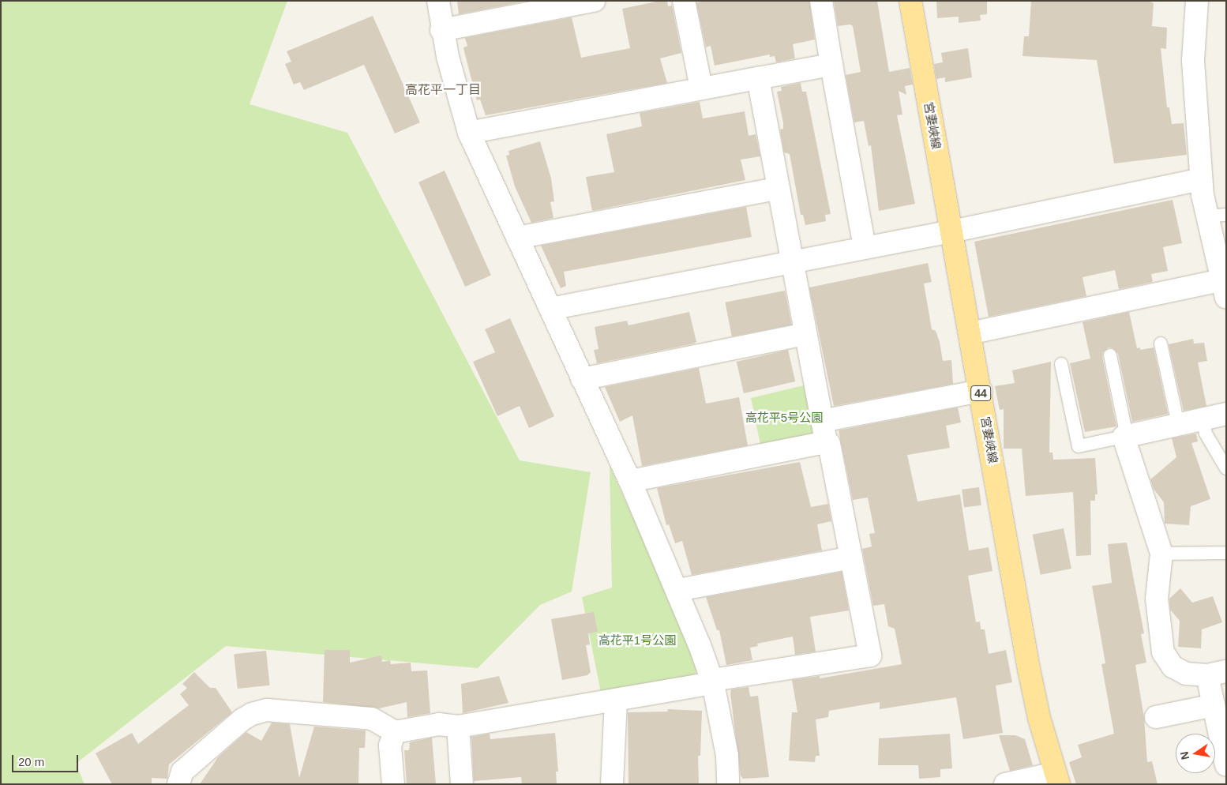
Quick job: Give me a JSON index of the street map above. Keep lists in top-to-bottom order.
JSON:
{
  "streets": {
    "main road": ["宮妻峡線", "44"]
  },
  "districts": ["高花平一丁目"],
  "parks": ["高花平5号公園", "高花平1号公園"],
  "scale_bar": "20 m",
  "north": "left"
}
